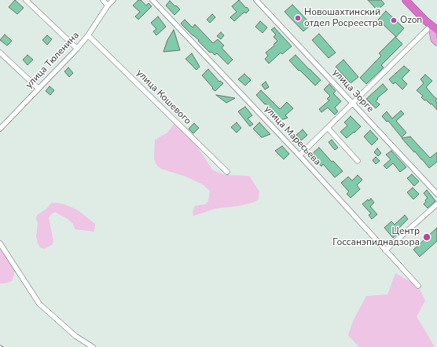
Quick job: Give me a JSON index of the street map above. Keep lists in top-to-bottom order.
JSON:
{
  "streets": {
    "street": [
      "улица Тюленина",
      "улица Зорге",
      "улица Кошевого",
      "улица Маресьева"
    ]
  },
  "crossings": [
    ["улица Тюленина", "улица Кошевого"]
  ],
  "places": ["Новошахтинский отдел Росреестра", "Ozon", "Центр Госсанэпиднадзора"]
}
